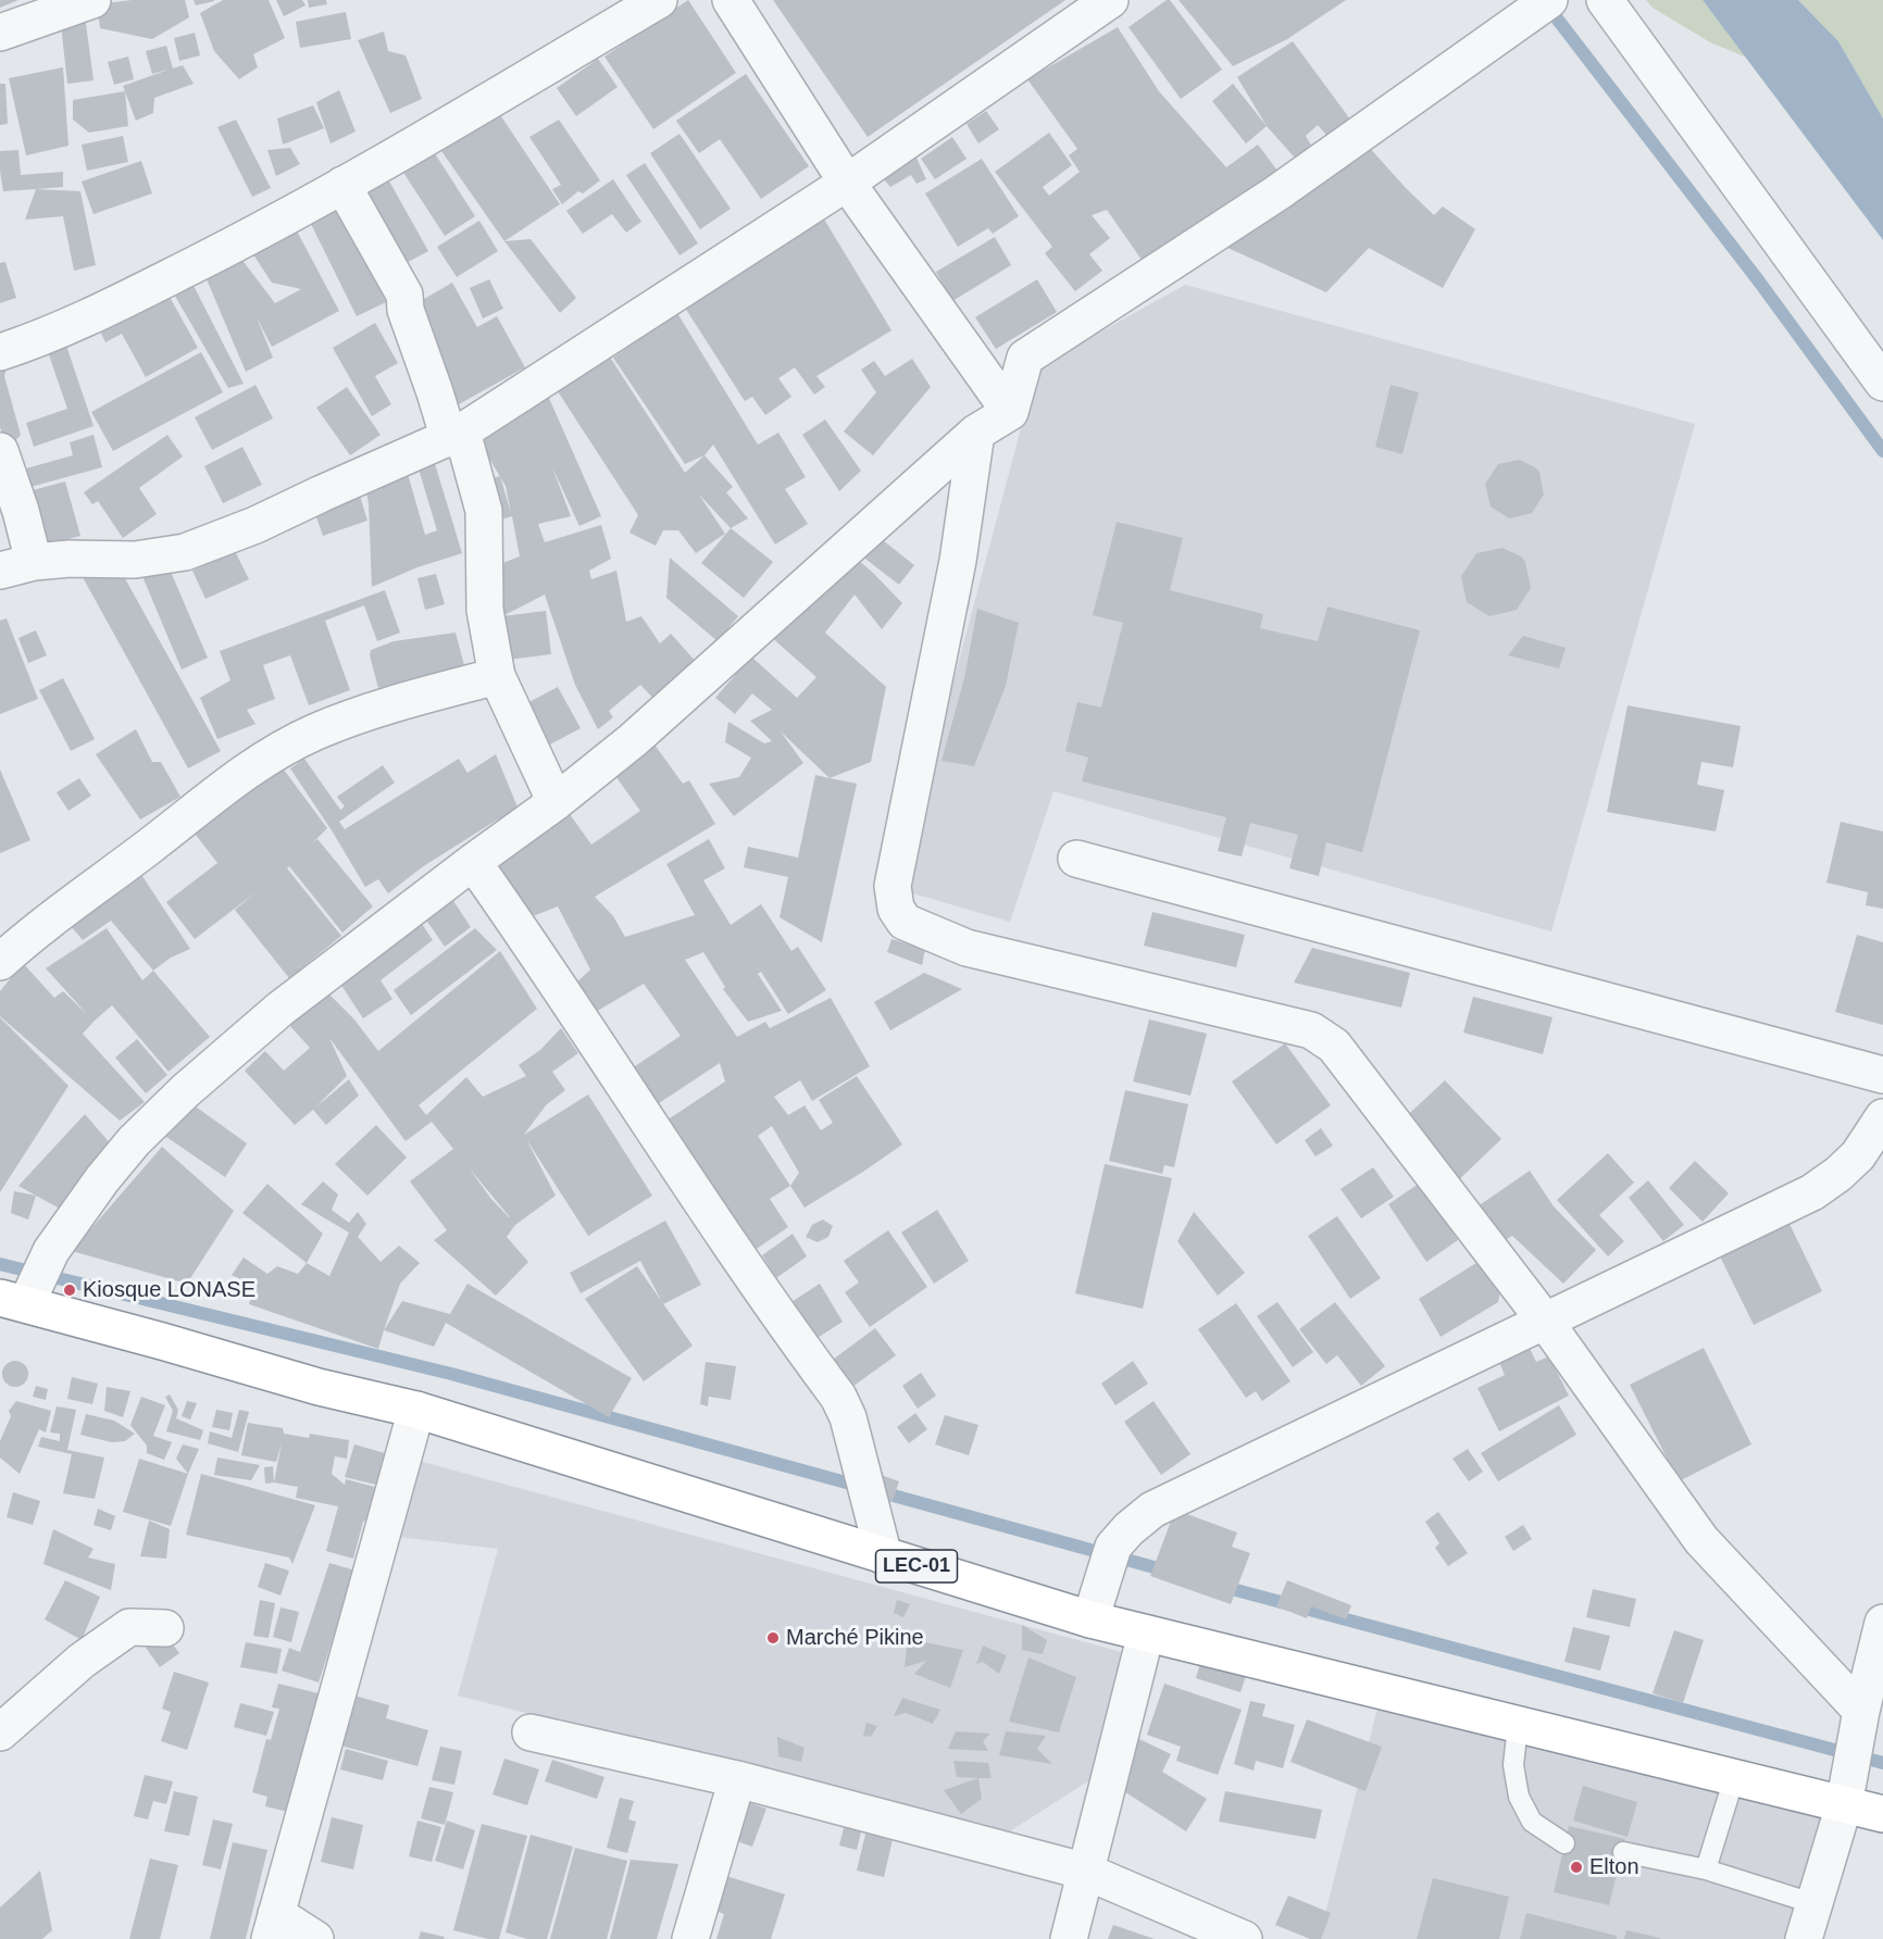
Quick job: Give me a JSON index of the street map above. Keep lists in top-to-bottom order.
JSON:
{
  "streets": {
    "highway": ["LEC-01"]
  },
  "places": ["Kiosque LONASE", "Marché Pikine", "Elton"]
}
